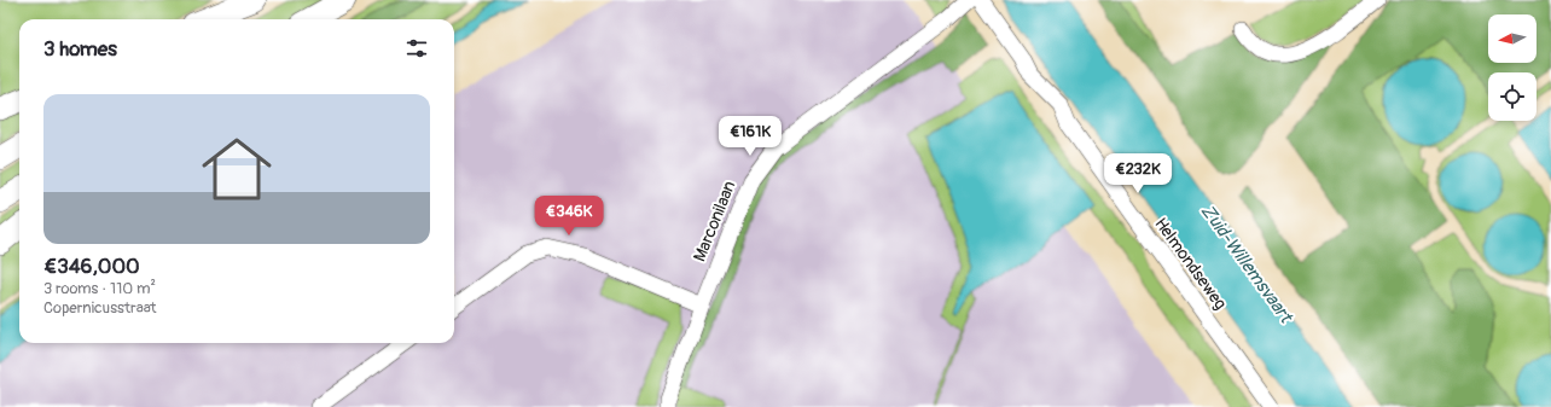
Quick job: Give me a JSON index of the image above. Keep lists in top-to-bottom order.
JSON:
{
  "streets": {
    "street": ["Marconilaan", "Helmondseweg"]
  },
  "water": ["Zuid-Willemsvaart"],
  "north": "left",
  "page": {
    "heading": "3 homes",
    "list": [
      {
        "name": "€346,000",
        "note": "3 rooms · 110 m² · Copernicusstraat"
      }
    ],
    "price": ["€161K", "€232K", "€346K"]
  }
}
